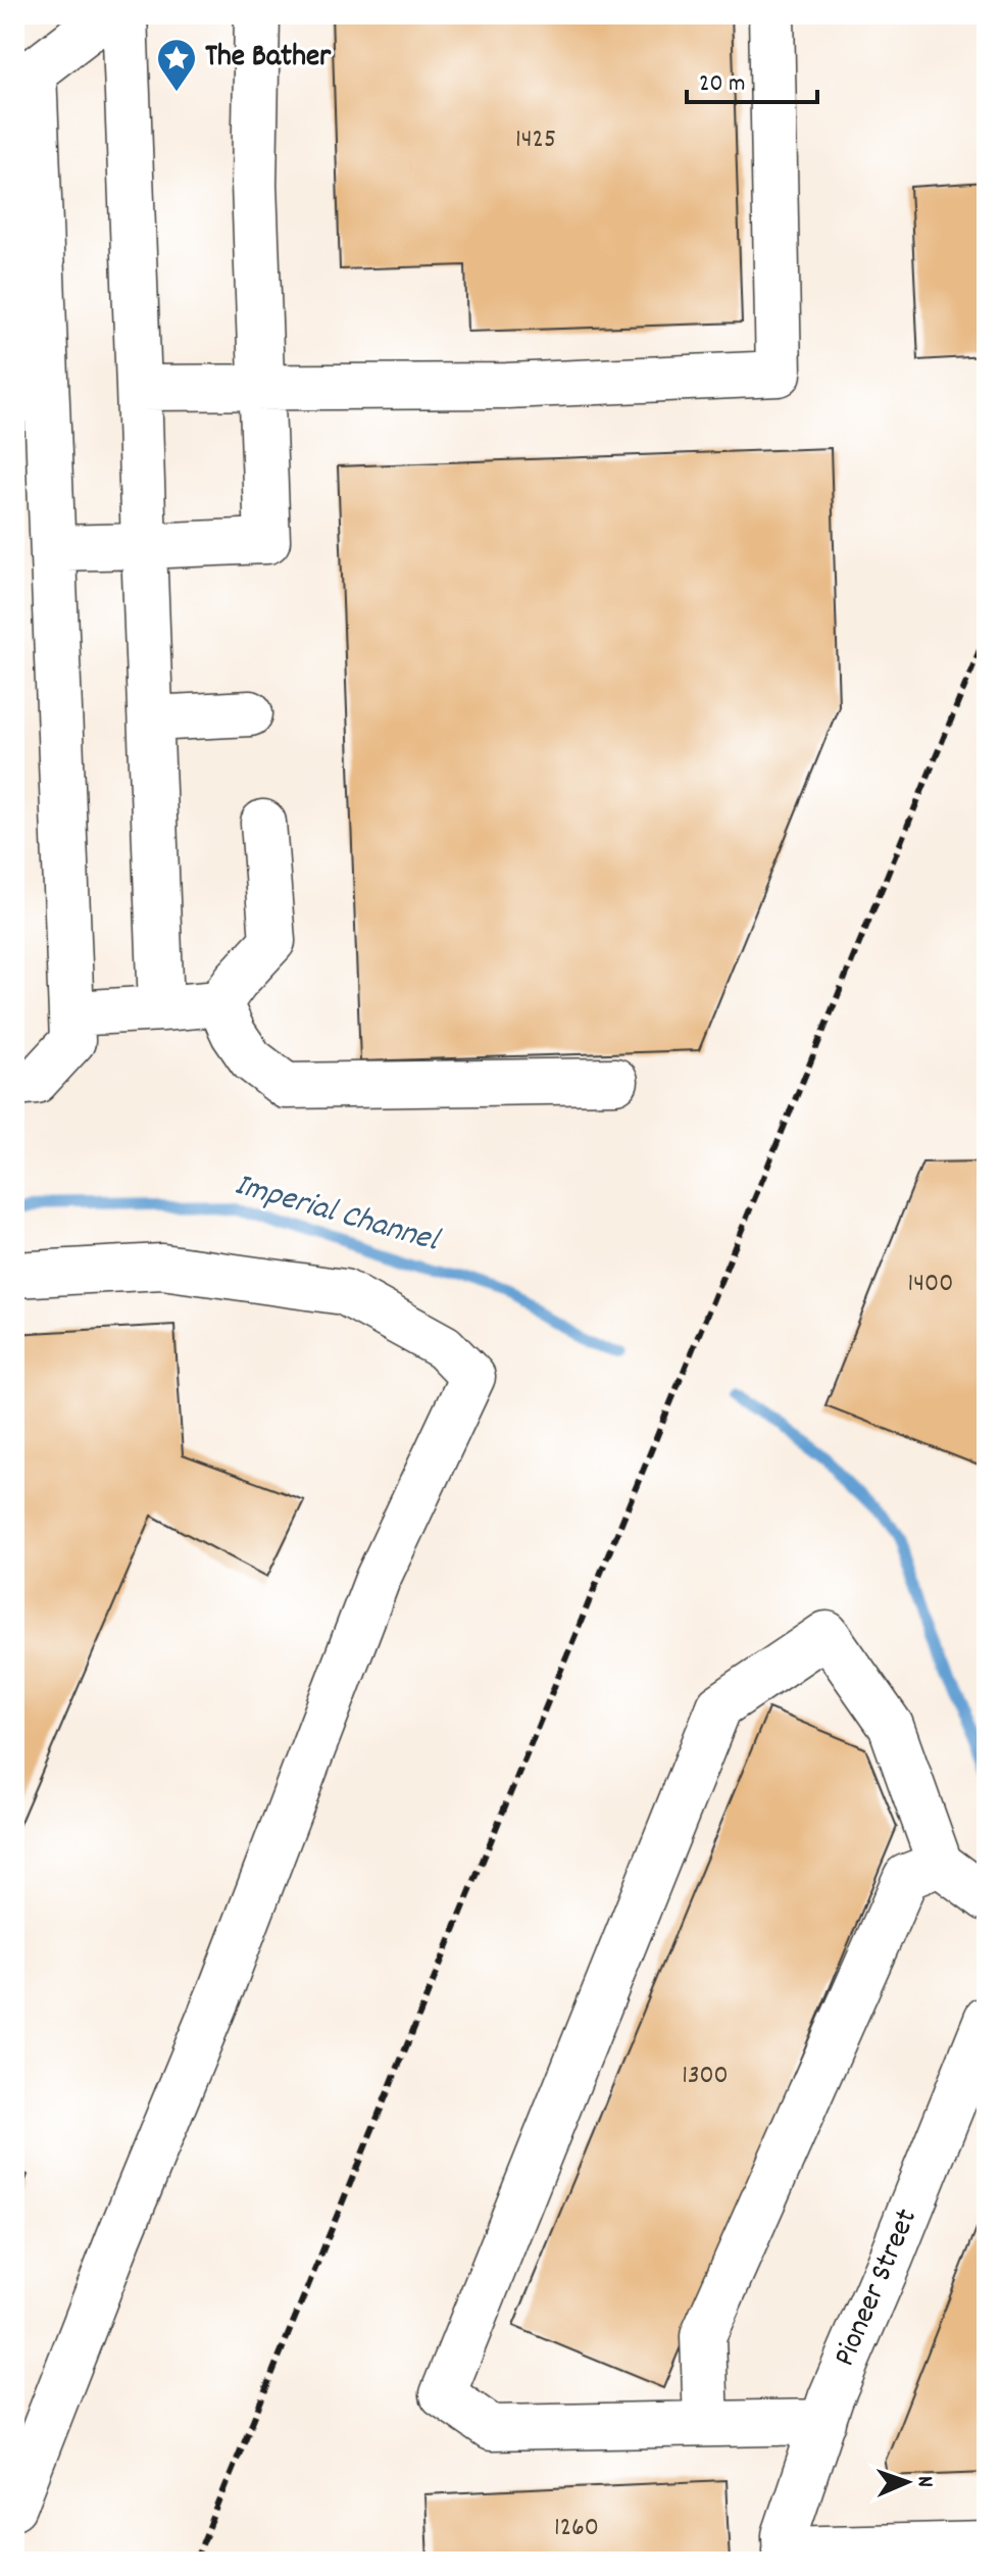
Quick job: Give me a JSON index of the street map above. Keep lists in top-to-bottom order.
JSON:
{
  "streets": {
    "street": ["Pioneer Street"]
  },
  "water": ["Imperial Channel"],
  "places": {
    "place": ["The Bather"]
  },
  "house_numbers": [
    "1425",
    "1400",
    "1300",
    "1260"
  ],
  "scale_bar": "20 m",
  "north": "right"
}
